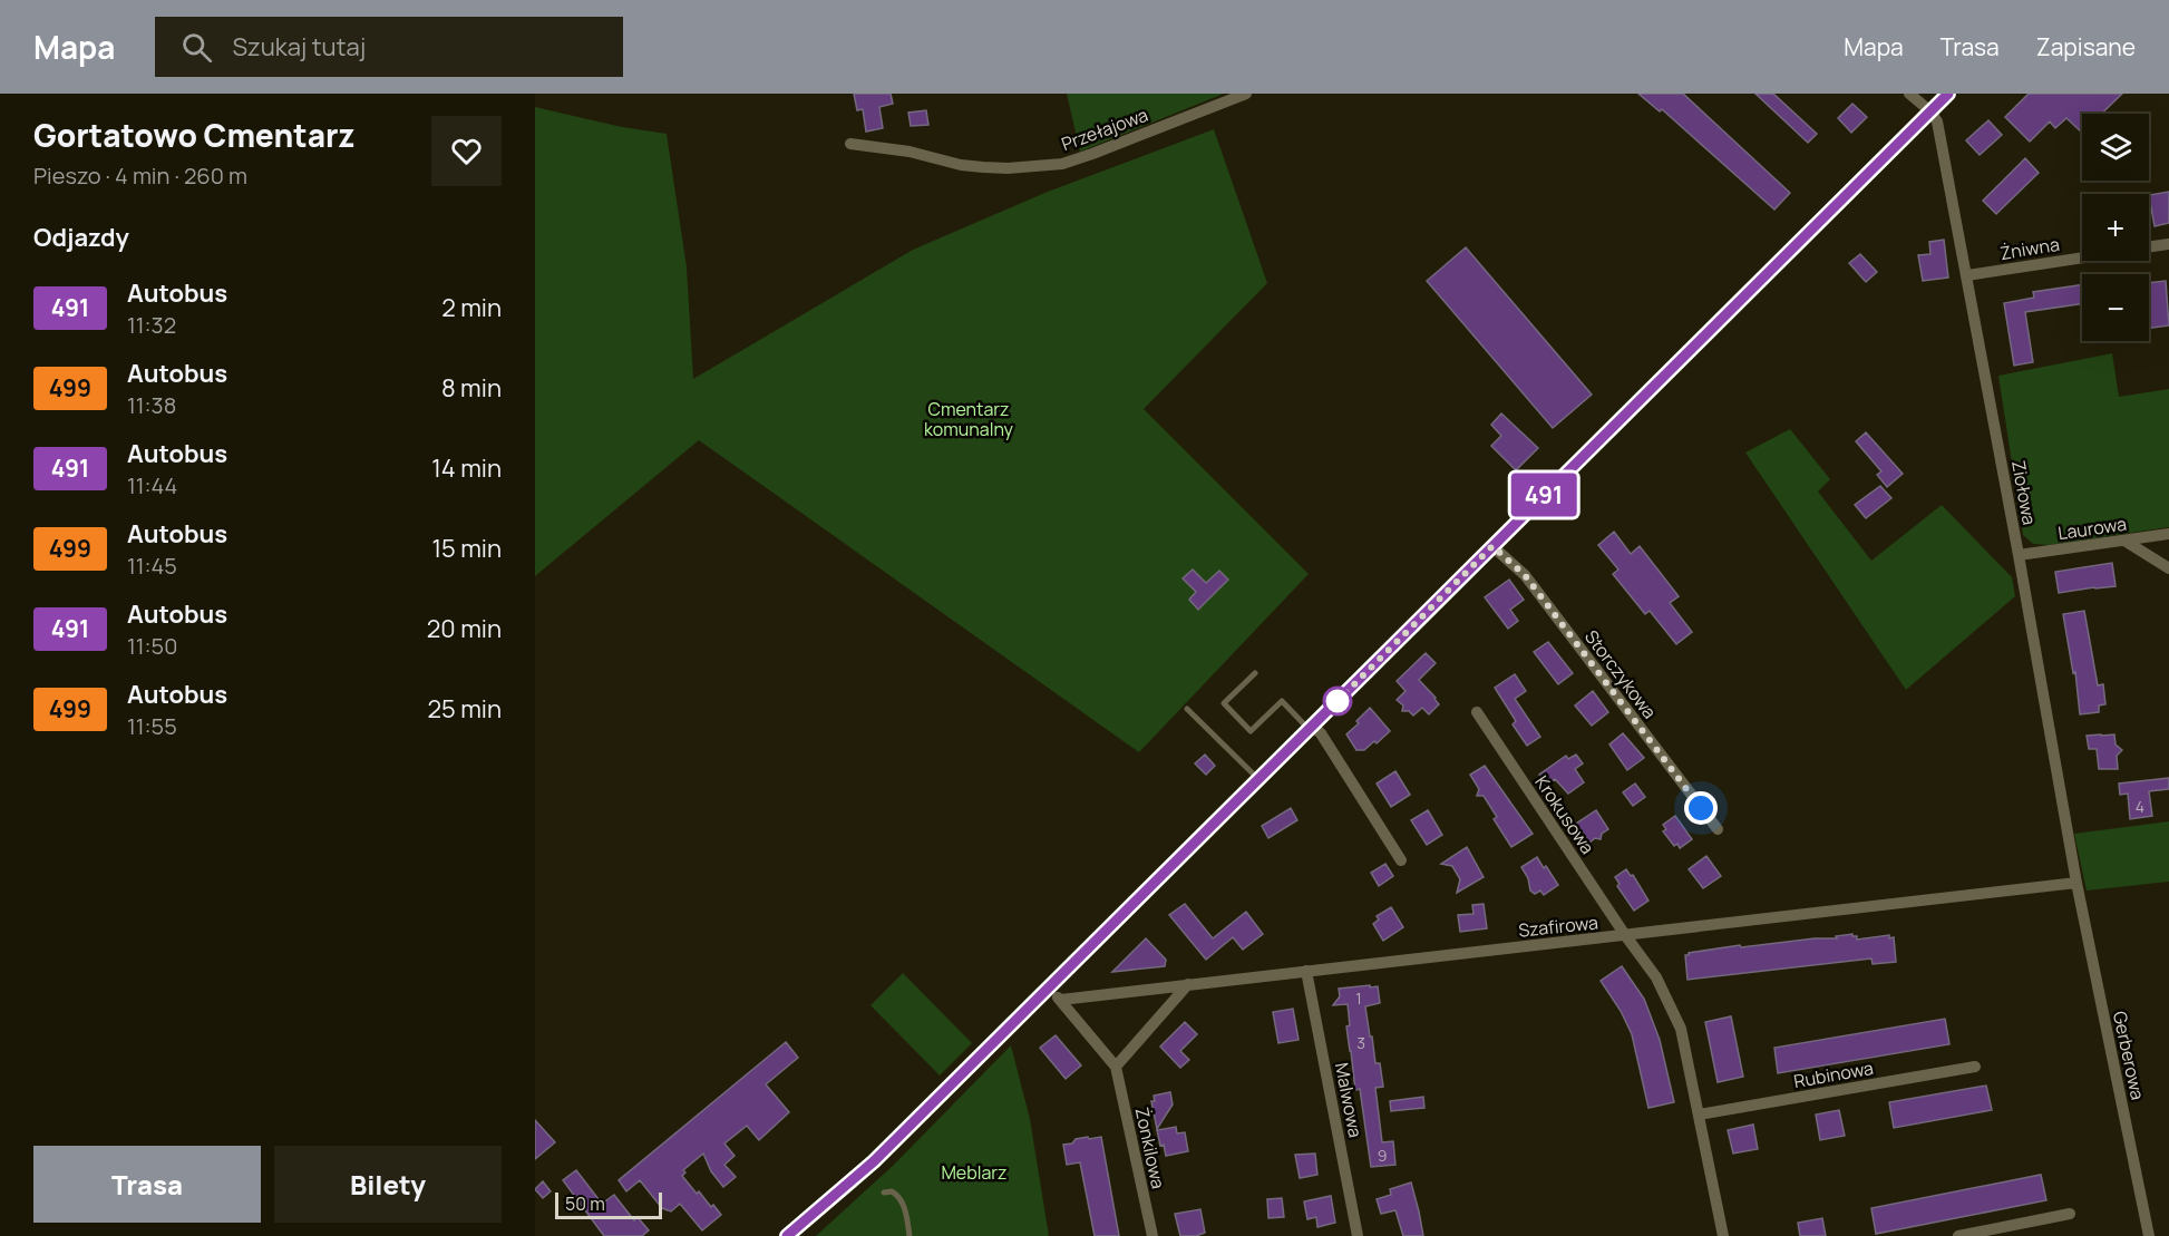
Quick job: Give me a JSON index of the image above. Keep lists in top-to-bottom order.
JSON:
{
  "streets": {
    "street": [
      "Przełajowa",
      "Żniwna",
      "Ziołowa",
      "Laurowa",
      "Storczykowa",
      "Krokusowa",
      "Szafirowa",
      "Gerberowa",
      "Rubinowa",
      "Malwowa",
      "Żonkilowa"
    ]
  },
  "crossings": [
    ["Żniwna", "Ziołowa"],
    ["Ziołowa", "Laurowa"],
    ["Ziołowa", "Szafirowa"],
    ["Ziołowa", "Gerberowa"],
    ["Krokusowa", "Szafirowa"],
    ["Szafirowa", "Gerberowa"],
    ["Szafirowa", "Malwowa"],
    ["Szafirowa", "Żonkilowa"]
  ],
  "parks": ["Cmentarz komunalny", "Meblarz"],
  "lines": ["bus line 491"],
  "house_numbers": [
    "4",
    "1",
    "3",
    "9"
  ],
  "scale_bar": "50 m",
  "page": {
    "header": "Mapa",
    "search": "Szukaj tutaj",
    "nav": ["Mapa", "Trasa", "Zapisane"],
    "heading": [
      ["Gortatowo Cmentarz", "Pieszo · 4 min · 260 m"],
      "Odjazdy"
    ],
    "on_map": "491",
    "map_buttons": ["+", "−"],
    "list": [
      {
        "mark": "491",
        "name": "Autobus",
        "note": "11:32",
        "value": "2 min"
      },
      {
        "mark": "499",
        "name": "Autobus",
        "note": "11:38",
        "value": "8 min"
      },
      {
        "mark": "491",
        "name": "Autobus",
        "note": "11:44",
        "value": "14 min"
      },
      {
        "mark": "499",
        "name": "Autobus",
        "note": "11:45",
        "value": "15 min"
      },
      {
        "mark": "491",
        "name": "Autobus",
        "note": "11:50",
        "value": "20 min"
      },
      {
        "mark": "499",
        "name": "Autobus",
        "note": "11:55",
        "value": "25 min"
      }
    ],
    "buttons": ["Trasa", "Bilety"],
    "scale": "50 m"
  }
}
